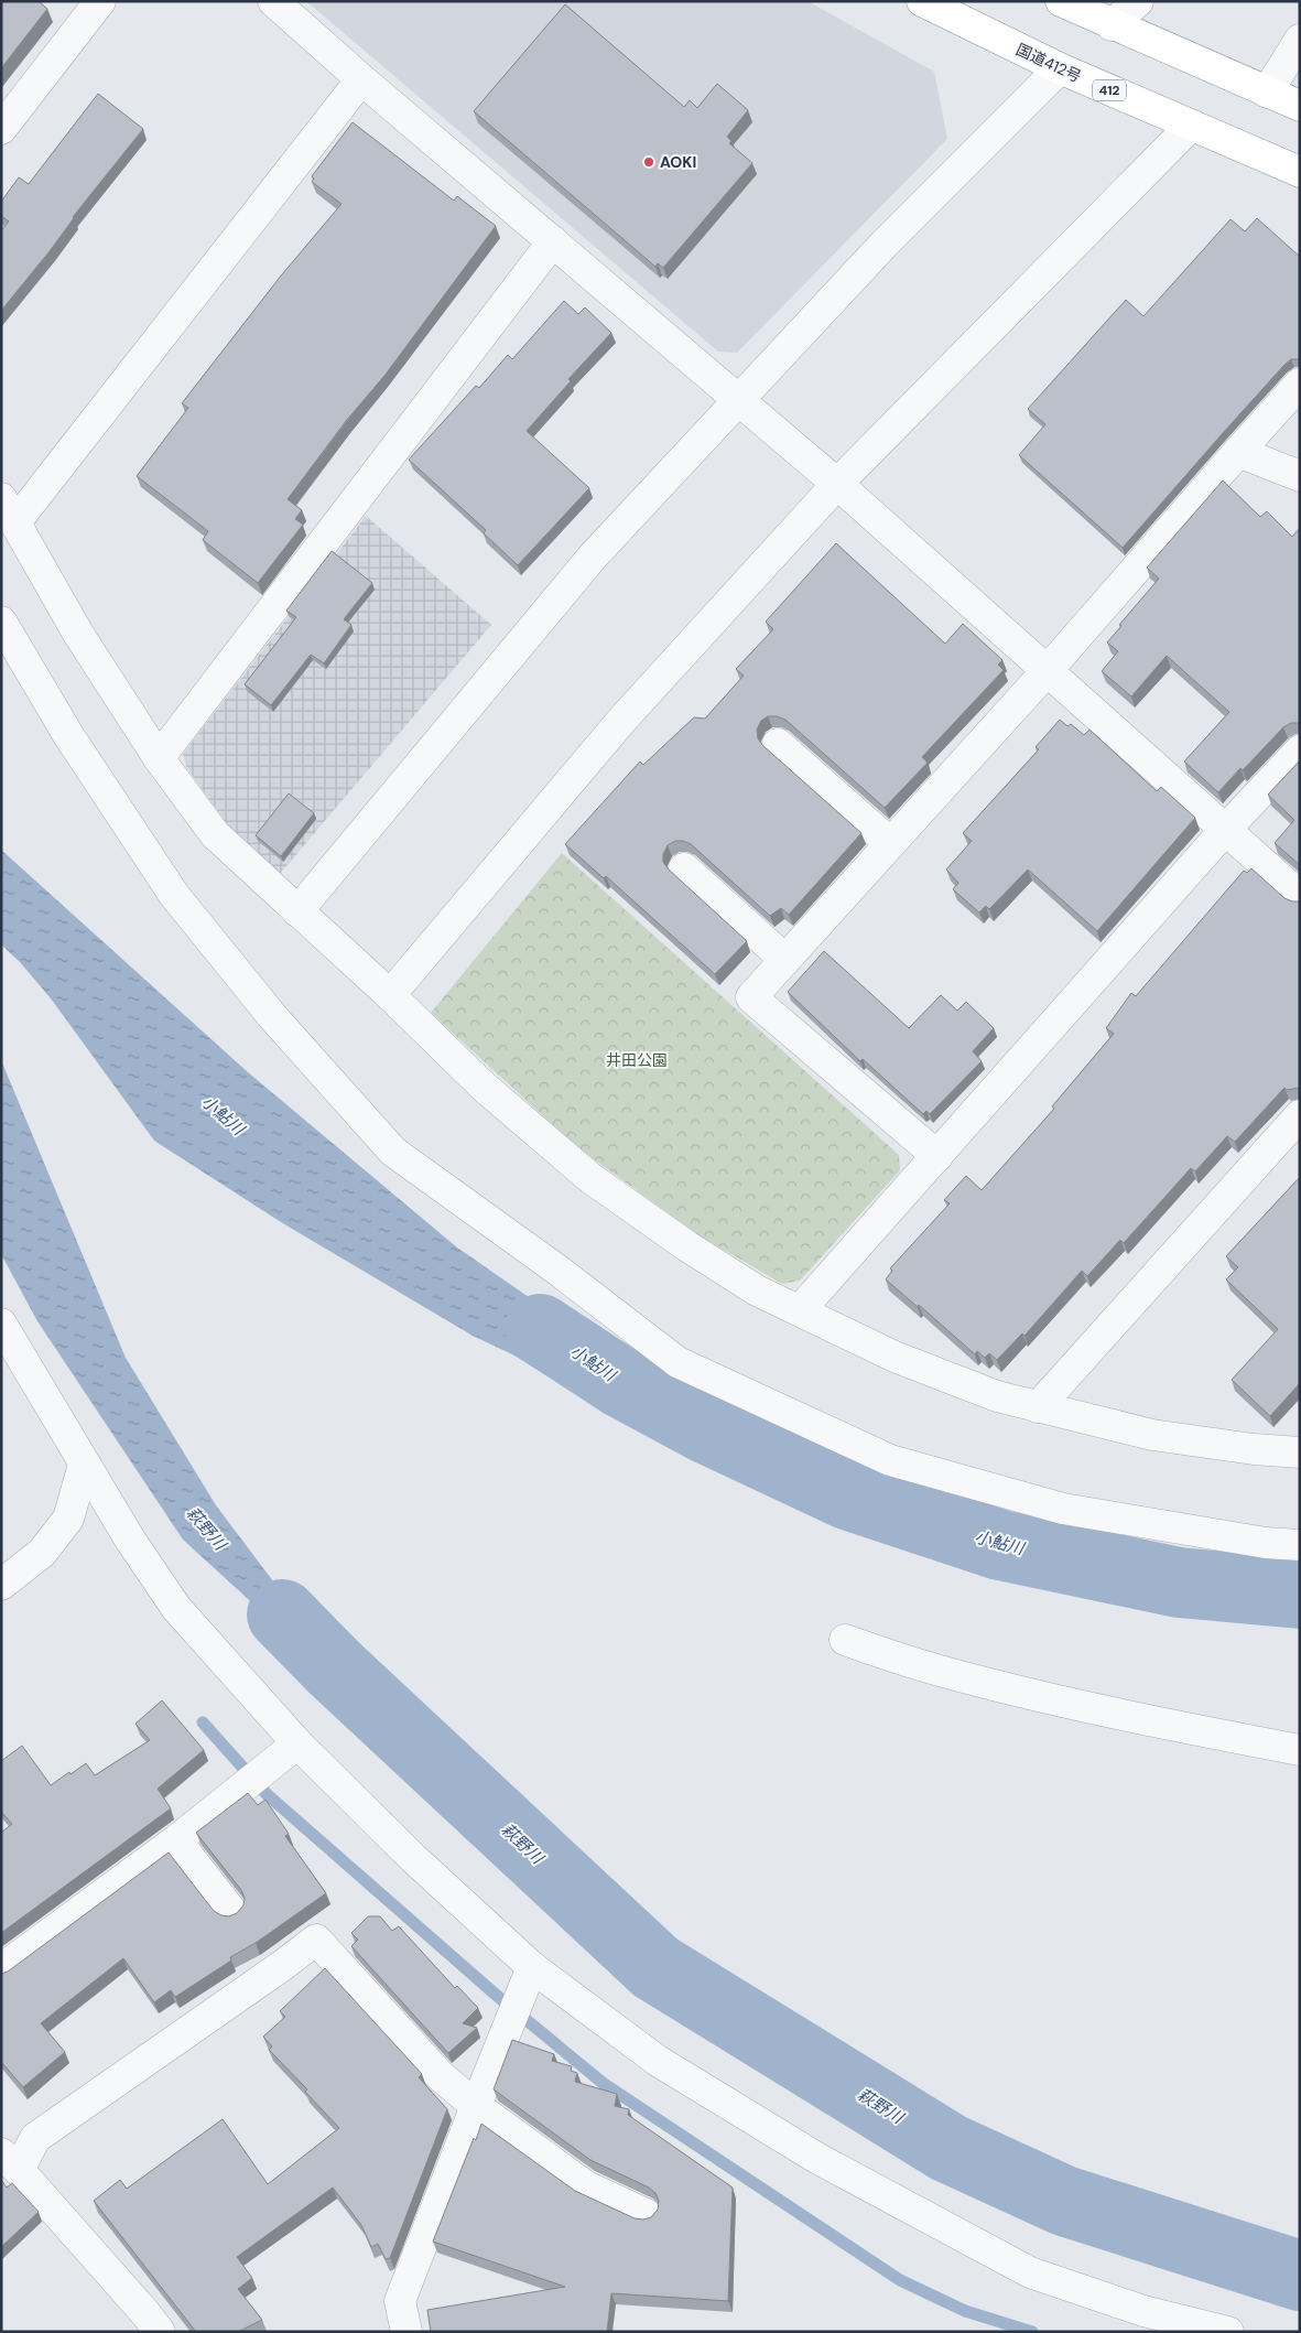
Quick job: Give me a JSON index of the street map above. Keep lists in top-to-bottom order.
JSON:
{
  "streets": {
    "highway": ["国道412号", "412"]
  },
  "water": ["小鮎川", "萩野川"],
  "parks": ["井田公園"],
  "places": ["AOKI"]
}
